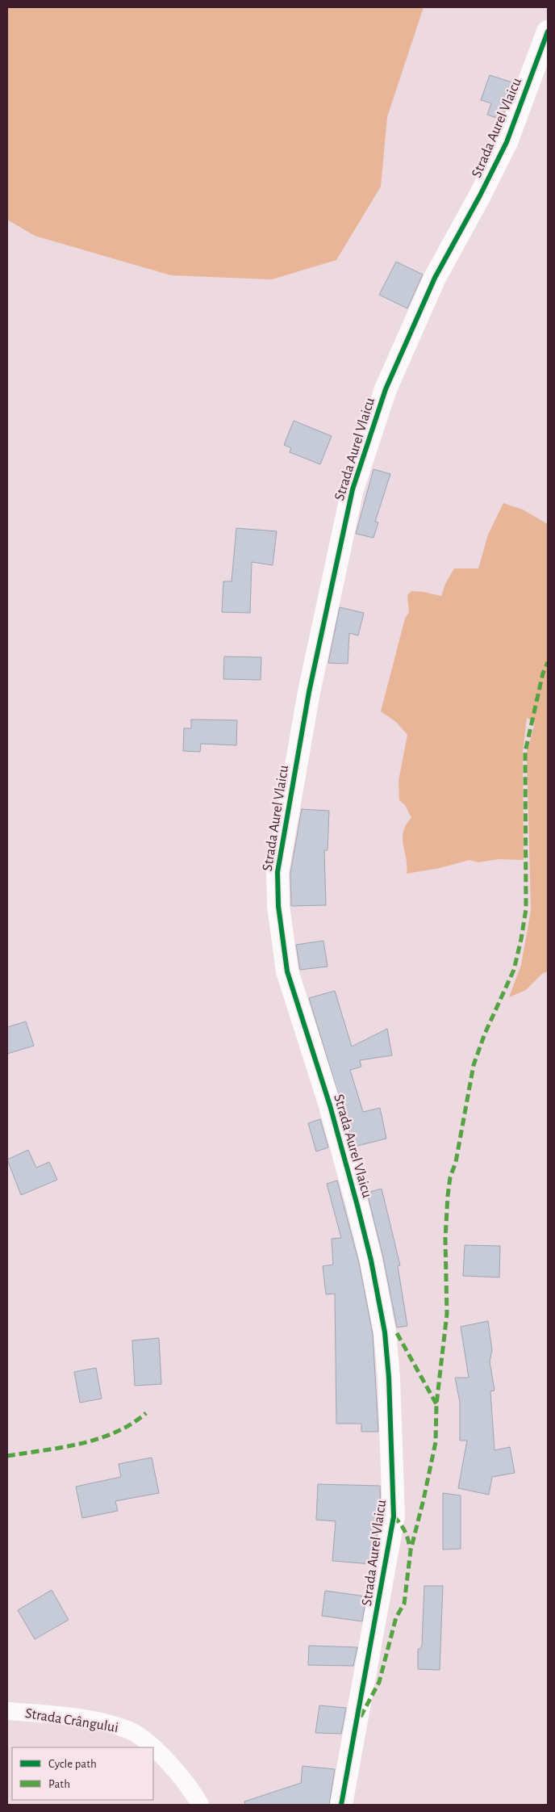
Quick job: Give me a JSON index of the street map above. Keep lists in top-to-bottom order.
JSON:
{
  "streets": {
    "street": ["Strada Aurel Vlaicu", "Strada Crângului"]
  },
  "legend": ["Cycle path", "Path"]
}
